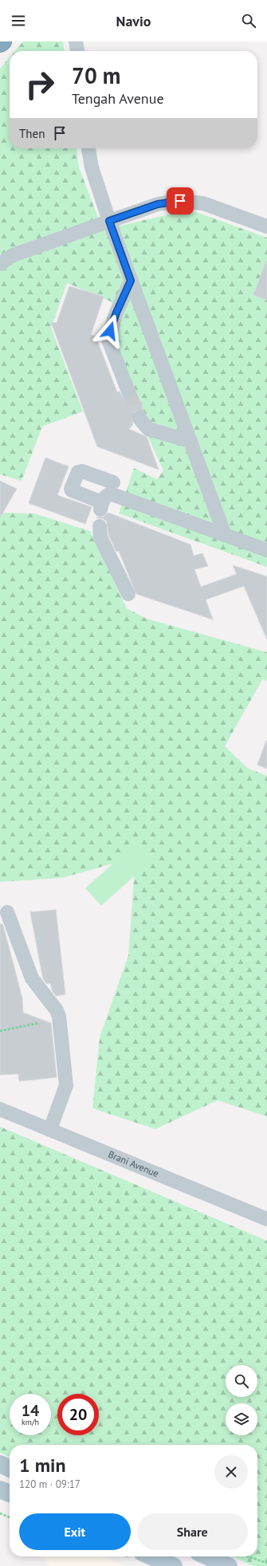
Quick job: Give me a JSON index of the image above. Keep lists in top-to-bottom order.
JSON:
{
  "streets": {
    "lane": ["Brani Avenue"]
  },
  "page": {
    "header": "Navio",
    "turn": ["70 m", "Tengah Avenue"],
    "then": "Then",
    "speed": "14 km/h",
    "limit": "20",
    "heading": ["1 min", "120 m · 09:17"],
    "buttons": ["Exit", "Share"]
  }
}
